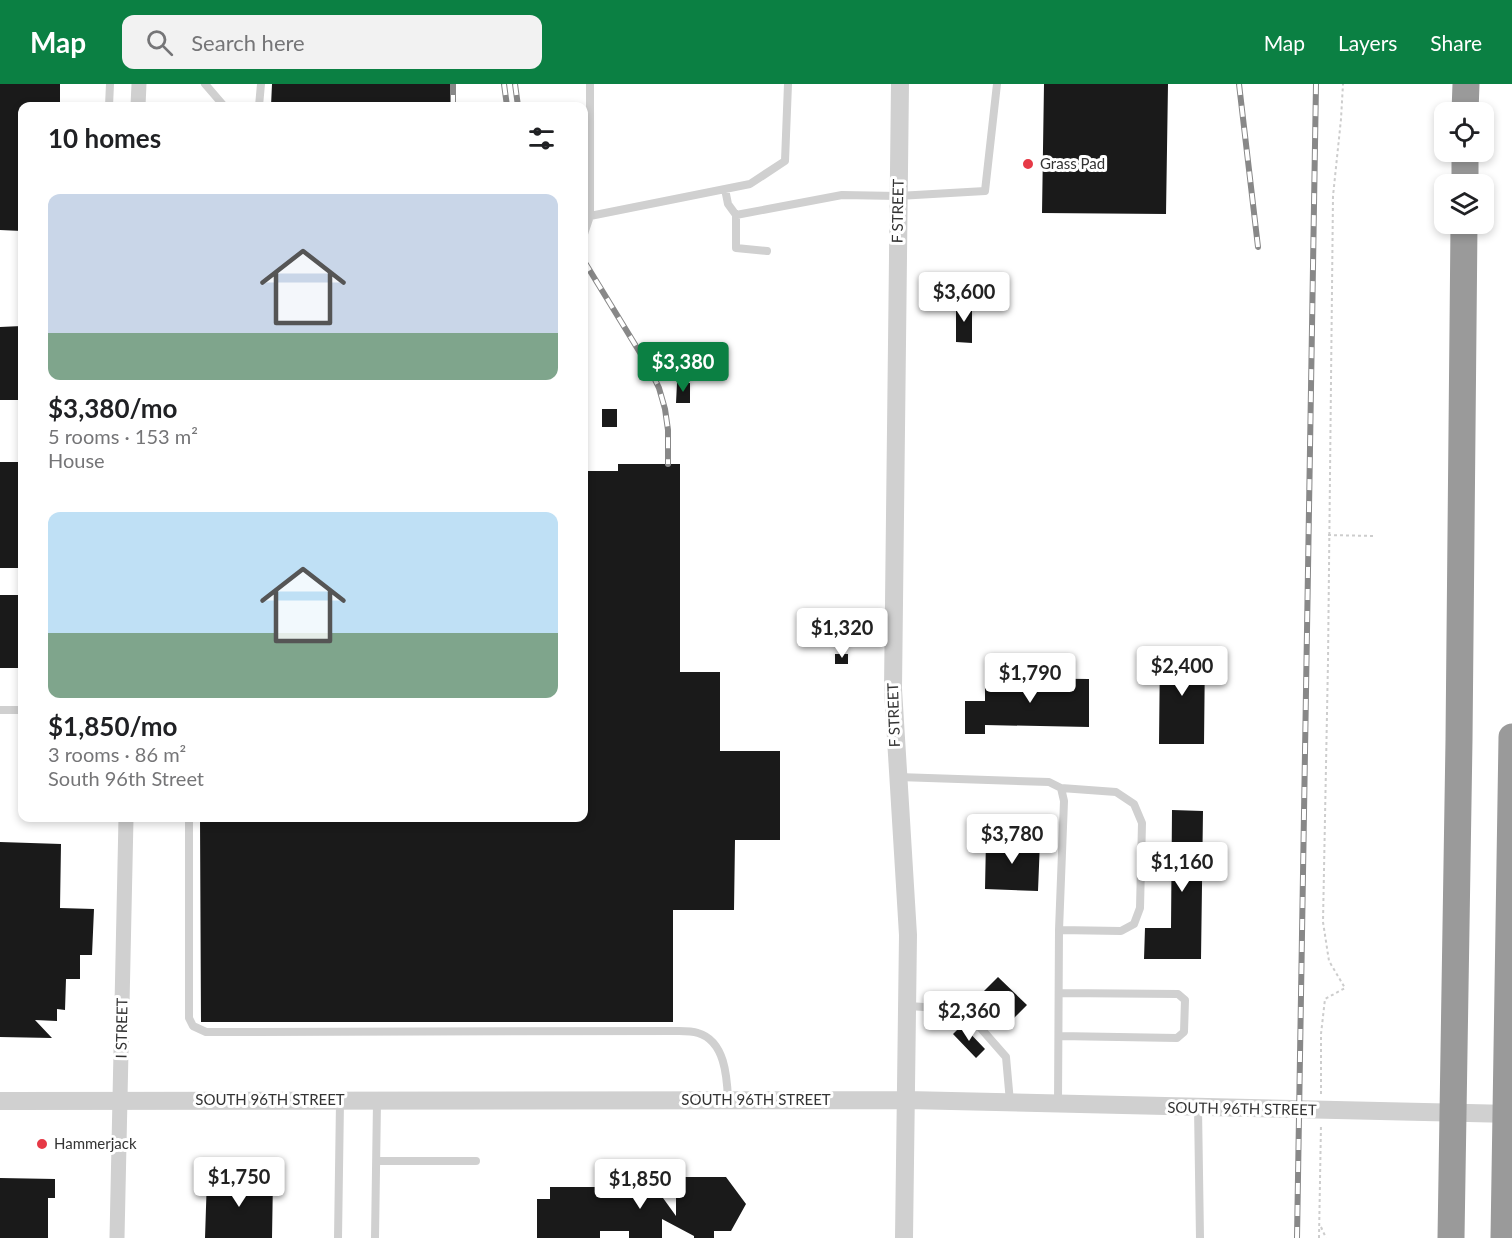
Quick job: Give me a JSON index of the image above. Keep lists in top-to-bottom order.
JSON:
{
  "streets": {
    "street": ["F STREET", "I STREET", "SOUTH 96TH STREET"]
  },
  "crossings": [
    ["F STREET", "SOUTH 96TH STREET"],
    ["I STREET", "SOUTH 96TH STREET"]
  ],
  "places": ["Grass Pad", "Hammerjack"],
  "page": {
    "header": "Map",
    "search": "Search here",
    "nav": ["Map", "Layers", "Share"],
    "heading": "10 homes",
    "list": [
      {
        "name": "$3,380/mo",
        "note": "5 rooms · 153 m² · House"
      },
      {
        "name": "$1,850/mo",
        "note": "3 rooms · 86 m² · South 96th Street"
      }
    ],
    "price": [
      "$3,600",
      "$3,380",
      "$1,320",
      "$2,400",
      "$1,790",
      "$3,780",
      "$1,160",
      "$2,360",
      "$1,750",
      "$1,850"
    ]
  }
}
